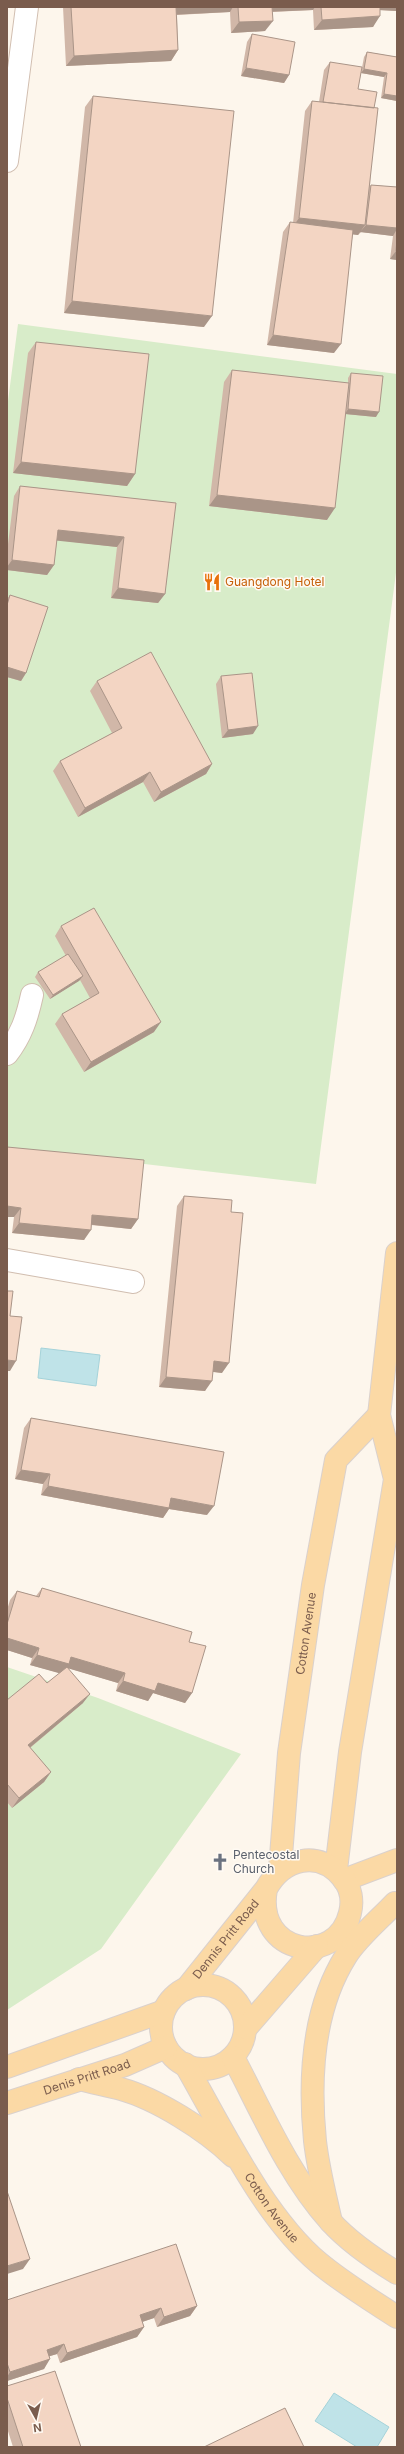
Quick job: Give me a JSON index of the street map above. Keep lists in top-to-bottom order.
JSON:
{
  "streets": {
    "main road": ["Cotton Avenue", "Dennis Pritt Road", "Denis Pritt Road"]
  },
  "crossings": [
    ["Cotton Avenue", "Dennis Pritt Road"],
    ["Cotton Avenue", "Denis Pritt Road"],
    ["Dennis Pritt Road", "Denis Pritt Road"]
  ],
  "places": {
    "restaurant": ["Guangdong Hotel"],
    "church": ["Pentecostal Church"]
  },
  "north": "bottom"
}
